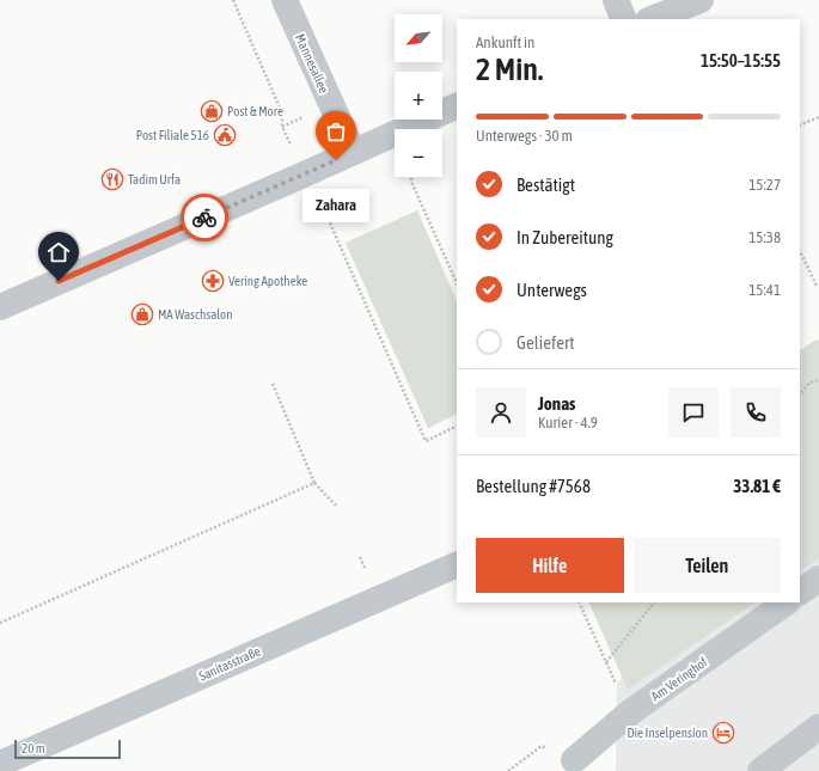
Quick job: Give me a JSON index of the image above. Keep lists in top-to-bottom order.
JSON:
{
  "streets": {
    "street": ["Mannesallee", "Sanitasstraße", "Am Veringhof"]
  },
  "places": {
    "shop": ["Post & More", "MA Waschsalon"],
    "public building": ["Post Filiale 516"],
    "other": ["Zahara"],
    "restaurant": ["Tadim Urfa"],
    "pharmacy": ["Vering Apotheke"],
    "hotel": ["Die Inselpension"]
  },
  "scale_bar": "20 m",
  "north": "bottom left",
  "page": {
    "map_buttons": ["+", "−"],
    "heading": ["2 Min.", "Ankunft in", "15:50–15:55"],
    "panel": [
      "Jonas",
      "Kurier · 4.9",
      "Bestellung #7568",
      "33.81 €"
    ],
    "bar": "Unterwegs · 30 m",
    "list": [
      ["Bestätigt", "15:27"],
      ["In Zubereitung", "15:38"],
      ["Unterwegs", "15:41"],
      "Geliefert"
    ],
    "bubble": "Zahara",
    "buttons": ["Hilfe", "Teilen"],
    "scale": "20 m"
  }
}
